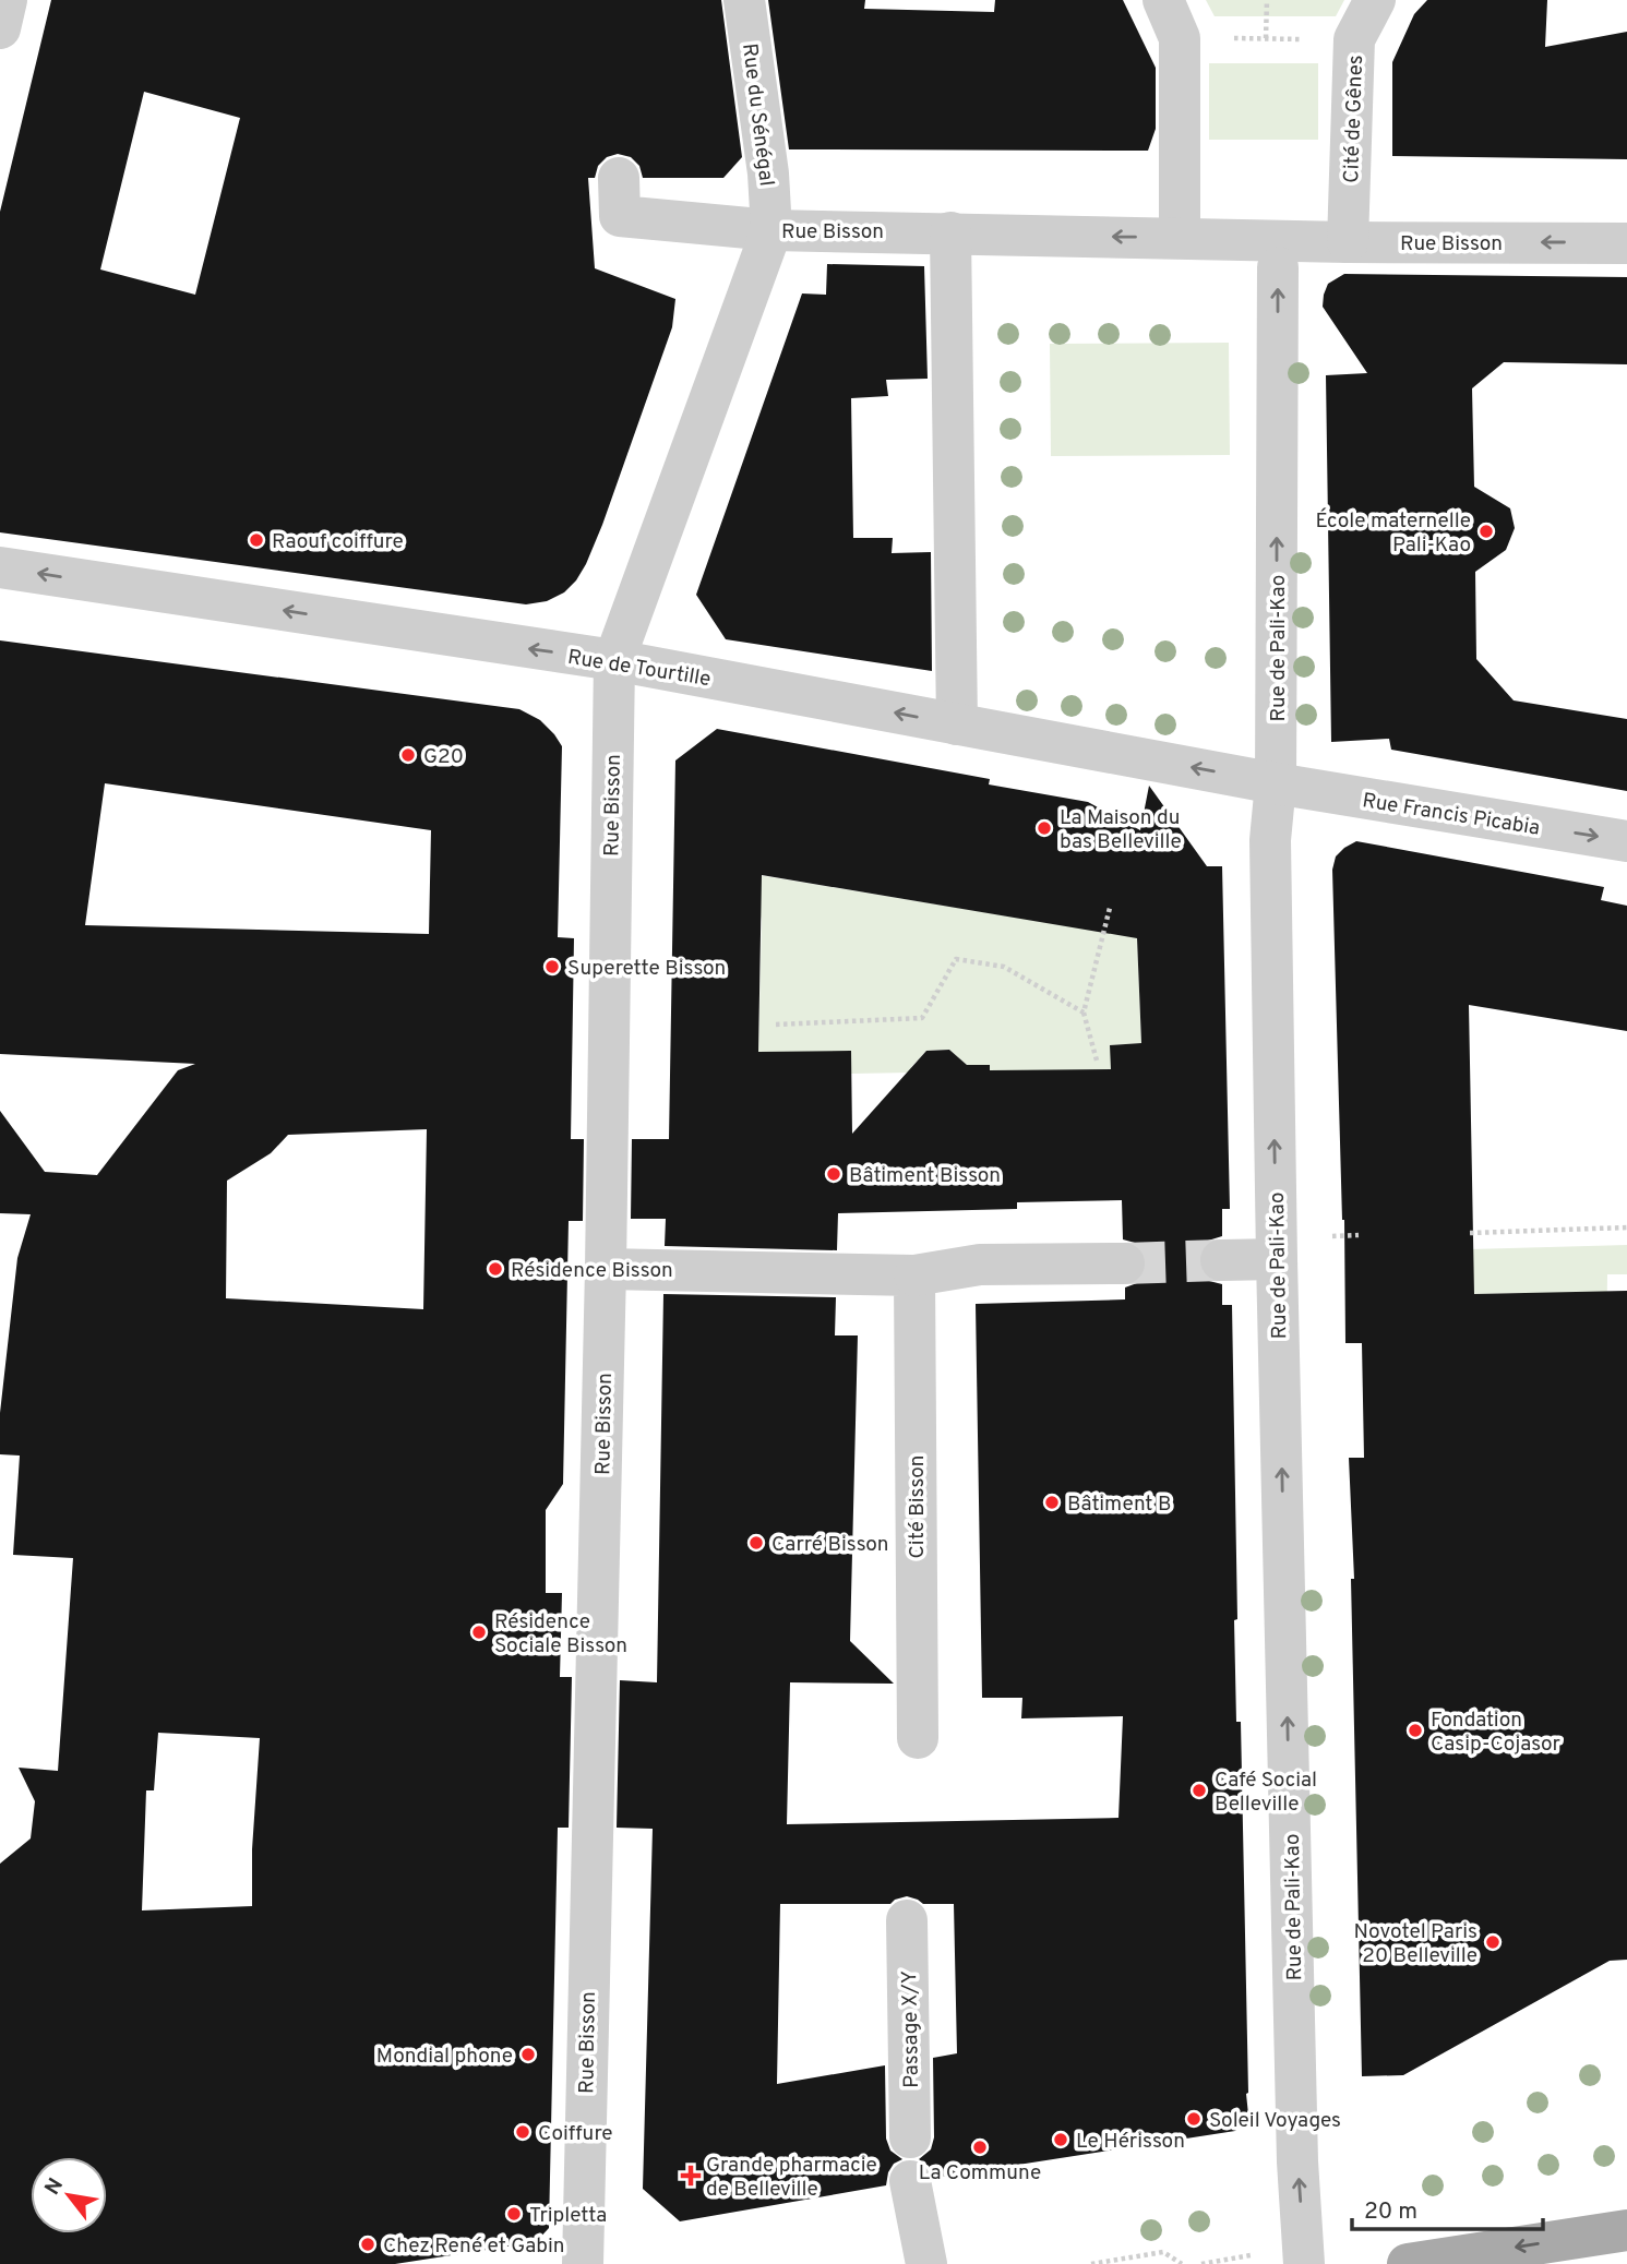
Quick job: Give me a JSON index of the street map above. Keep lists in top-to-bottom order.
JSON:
{
  "streets": {
    "street": [
      "Rue du Sénégal",
      "Cité de Gênes",
      "Rue Bisson",
      "Rue de Pali-Kao",
      "Rue de Tourtille",
      "Rue Francis Picabia",
      "Cité Bisson",
      "Passage X/Y"
    ]
  },
  "crossings": [
    ["Rue du Sénégal", "Rue Bisson"],
    ["Cité de Gênes", "Rue Bisson"],
    ["Rue Bisson", "Rue de Tourtille"],
    ["Rue de Pali-Kao", "Rue de Tourtille"],
    ["Rue de Pali-Kao", "Rue Francis Picabia"],
    ["Rue de Tourtille", "Rue Francis Picabia"]
  ],
  "one_way": ["Rue de Pali-Kao", "Rue de Tourtille", "Rue Francis Picabia"],
  "places": {
    "other": [
      "École maternelle Pali-Kao",
      "Raouf coiffure",
      "G20",
      "La Maison du bas Belleville",
      "Superette Bisson",
      "Bâtiment Bisson",
      "Résidence Bisson",
      "Bâtiment B",
      "Carré Bisson",
      "Résidence Sociale Bisson",
      "Fondation Casip-Cojasor",
      "Café Social Belleville",
      "Novotel Paris 20 Belleville",
      "Mondial phone",
      "Soleil Voyages",
      "Coiffure",
      "Le Hérisson",
      "La Commune",
      "Tripletta",
      "Chez René et Gabin"
    ],
    "health": ["Grande pharmacie de Belleville"]
  },
  "scale_bar": "20 m",
  "north": "top left"
}
